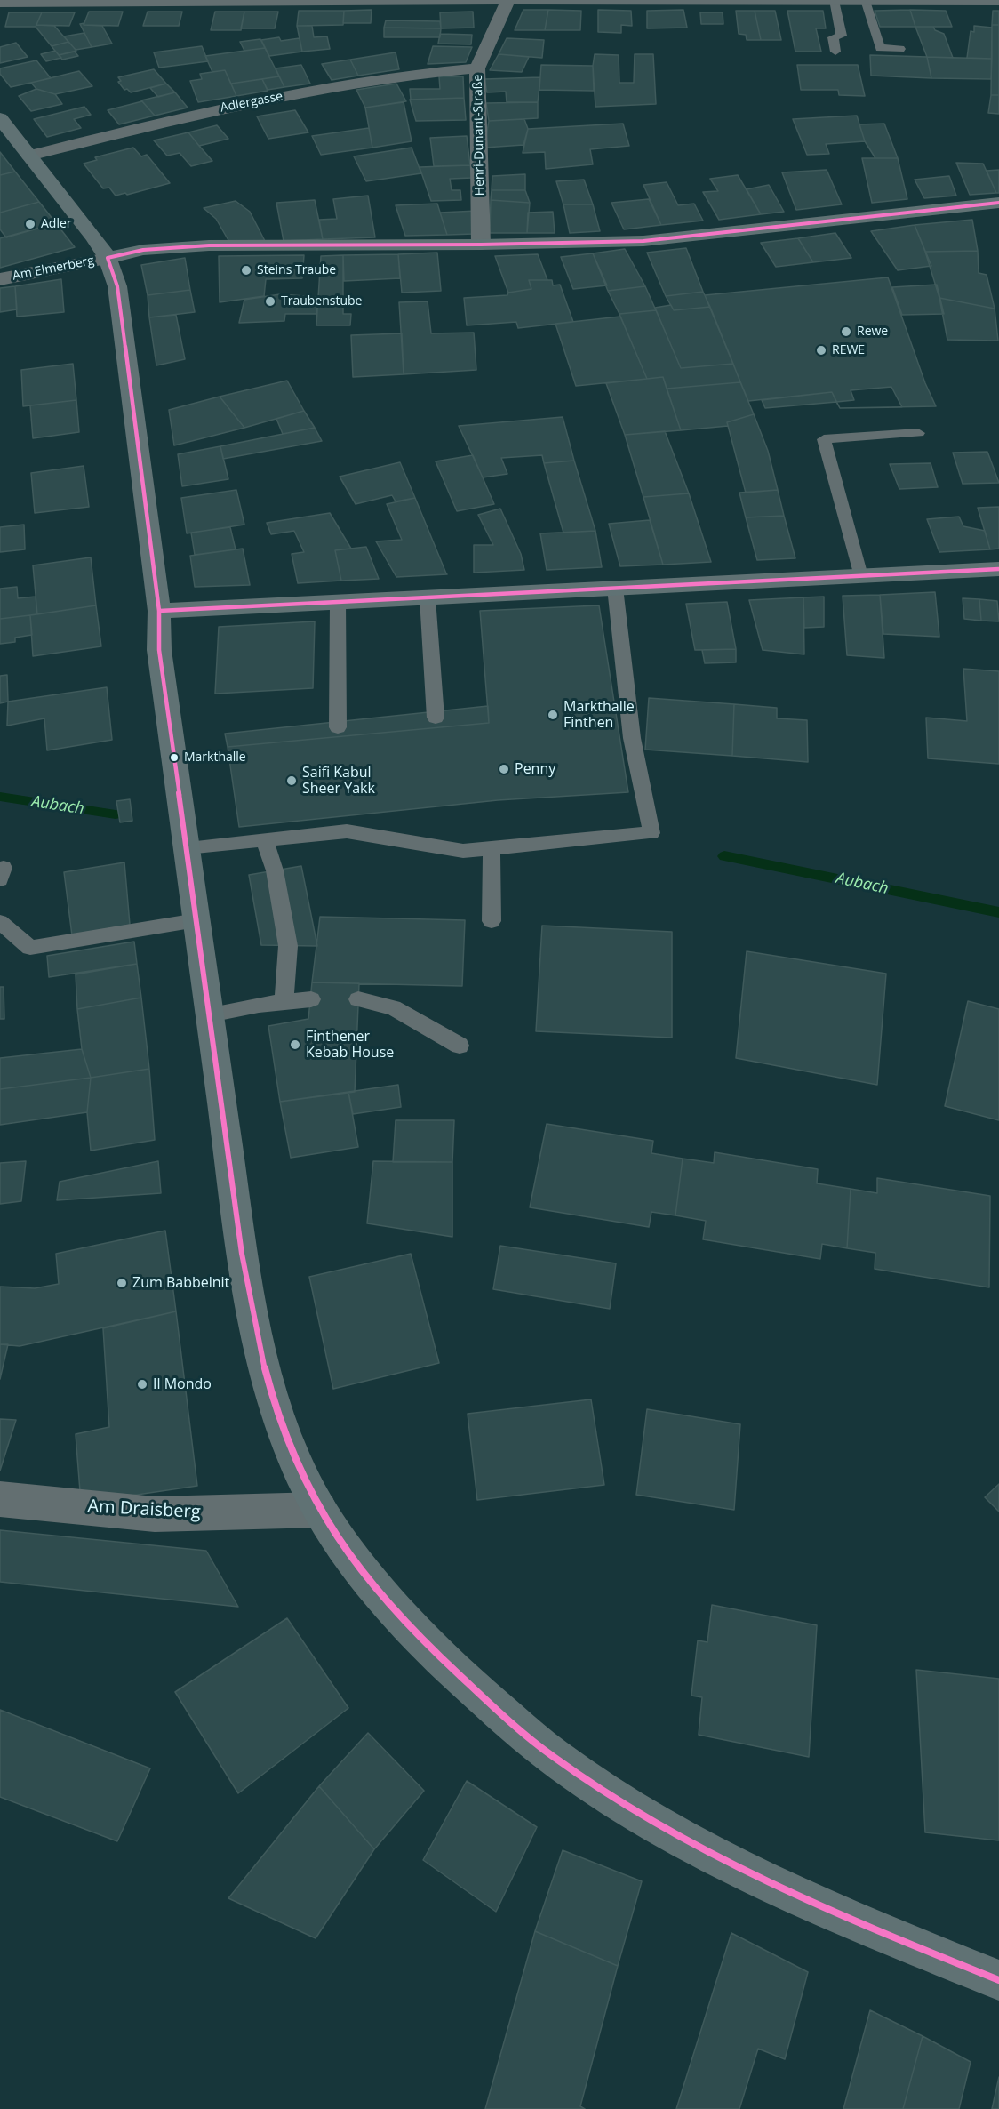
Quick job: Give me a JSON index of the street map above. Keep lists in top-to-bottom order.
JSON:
{
  "streets": {
    "street": [
      "Adlergasse",
      "Henri-Dunant-Straße",
      "Am Elmerberg",
      "Am Draisberg"
    ]
  },
  "crossings": [
    ["Adlergasse", "Henri-Dunant-Straße"]
  ],
  "water": ["Aubach"],
  "places": [
    "Adler",
    "Steins Traube",
    "Traubenstube",
    "Rewe",
    "REWE",
    "Markthalle Finthen",
    "Markthalle",
    "Penny",
    "Saifi Kabul Sheer Yakk",
    "Finthener Kebab House",
    "Zum Babbelnit",
    "Il Mondo"
  ]
}
